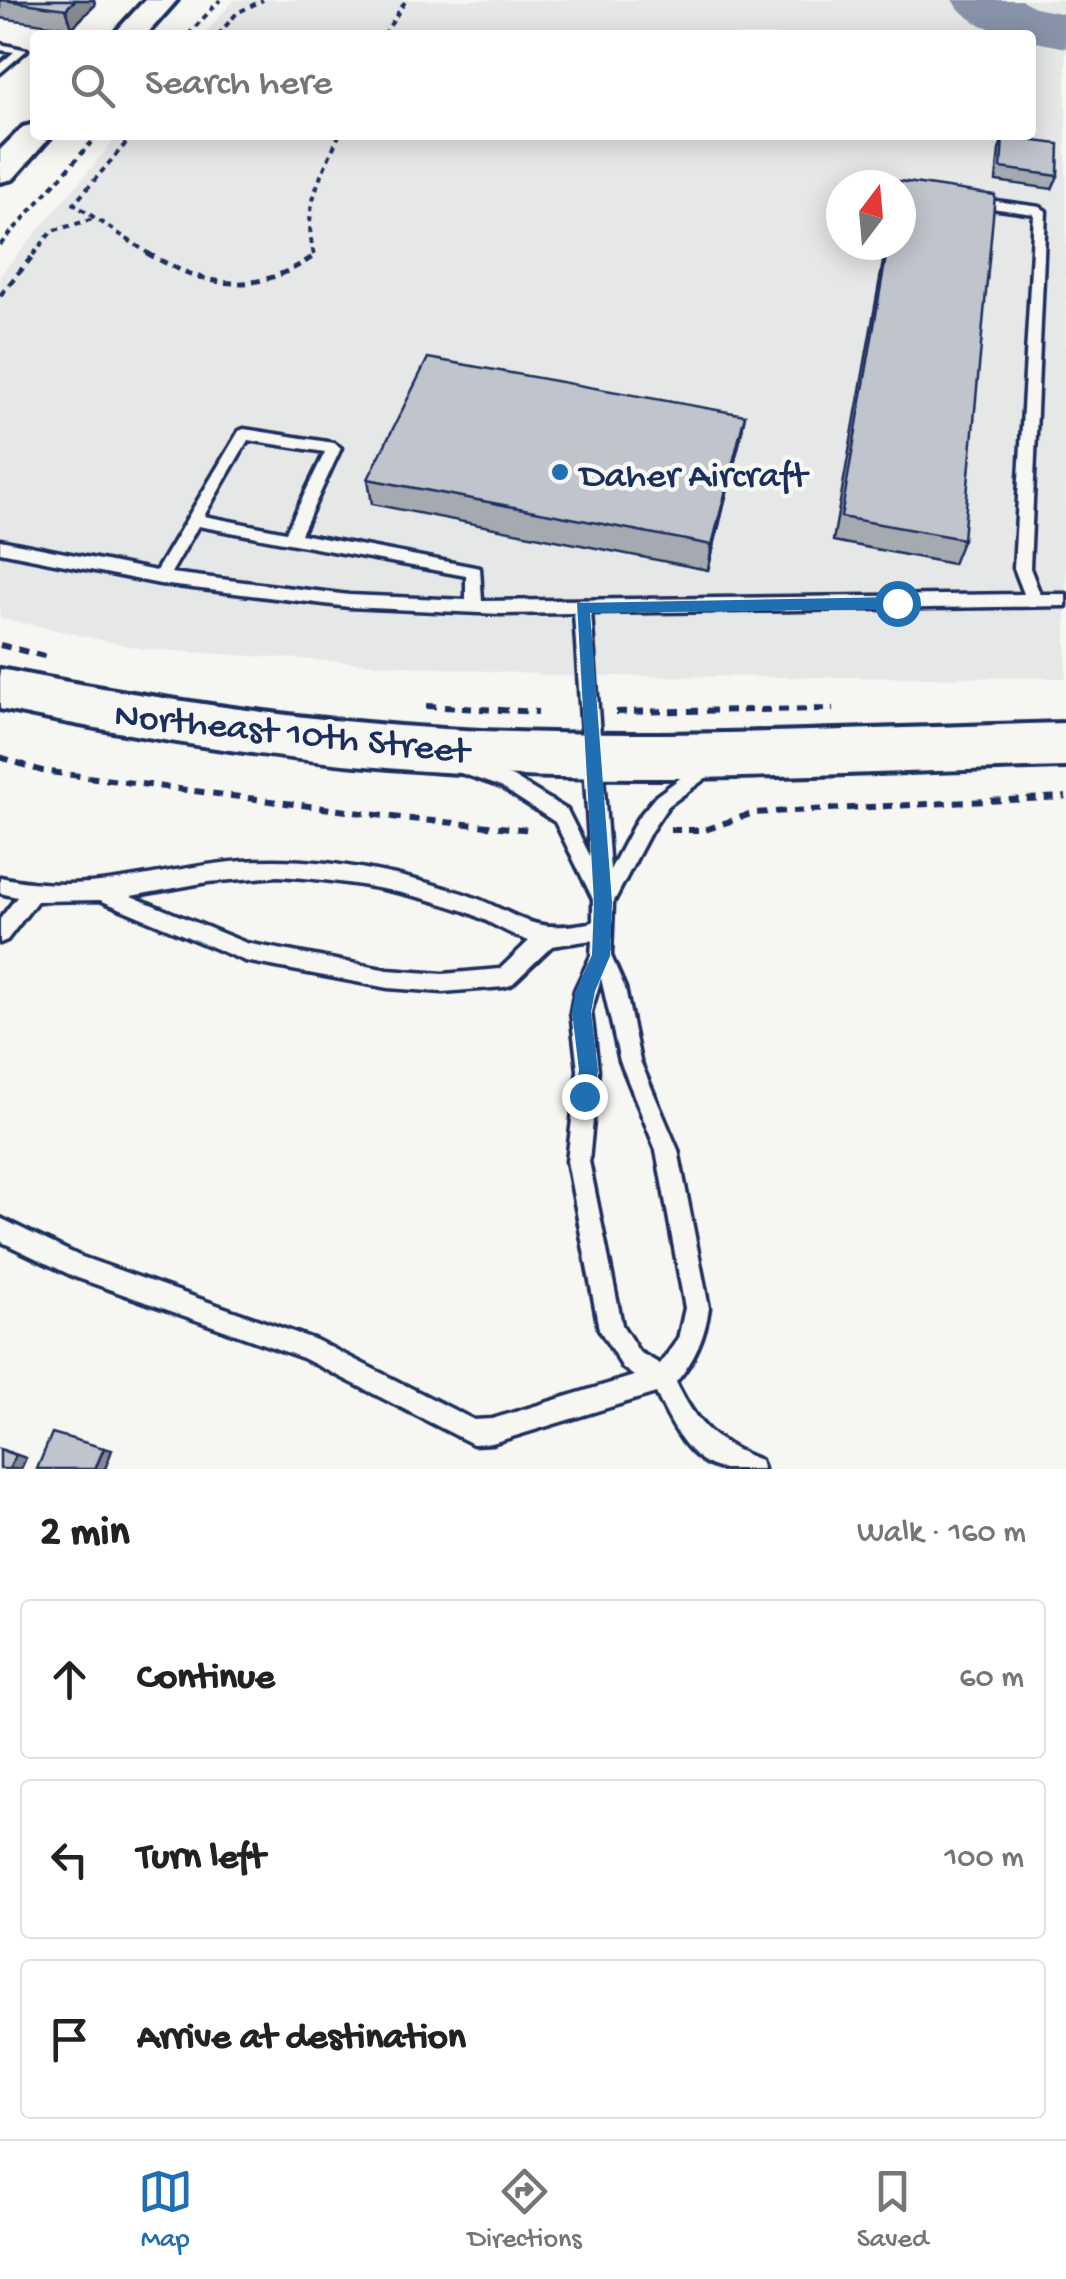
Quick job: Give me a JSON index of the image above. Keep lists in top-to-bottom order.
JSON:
{
  "streets": {
    "street": ["Northeast 10th Street"]
  },
  "places": ["Daher Aircraft"],
  "north": "top",
  "page": {
    "search": "Search here",
    "heading": ["2 min", "Walk · 160 m"],
    "list": [
      ["Continue", "60 m"],
      ["Turn left", "100 m"],
      "Arrive at destination"
    ],
    "nav": ["Map", "Directions", "Saved"]
  }
}
